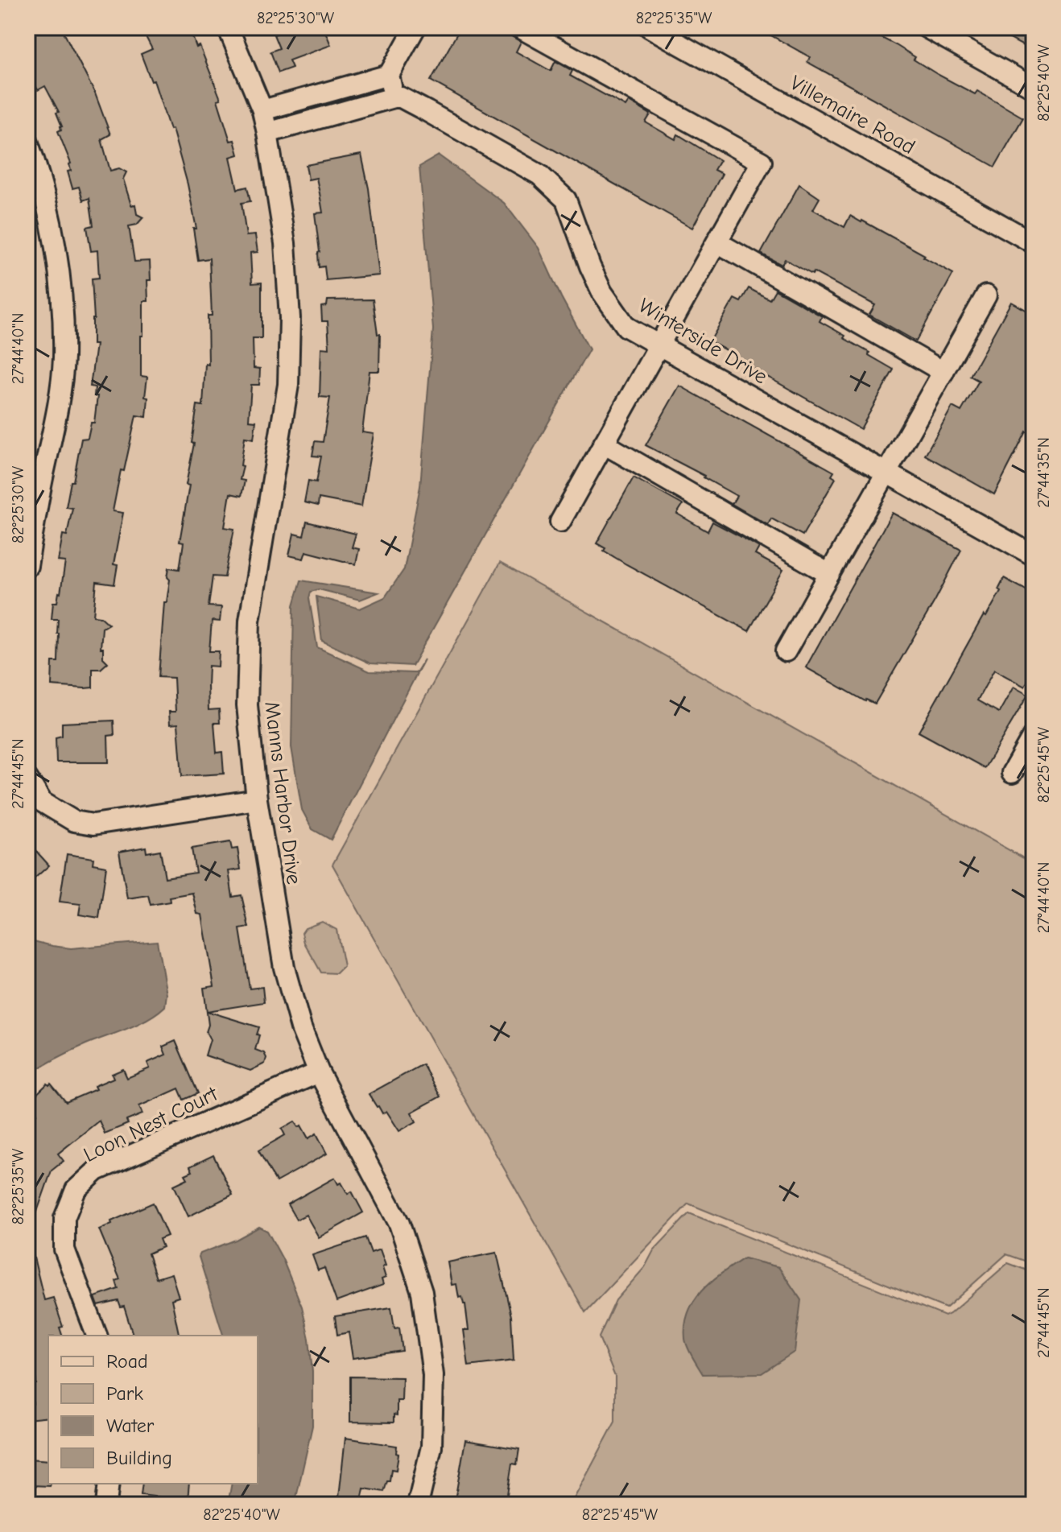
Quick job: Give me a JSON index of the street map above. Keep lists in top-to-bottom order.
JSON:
{
  "streets": {
    "street": [
      "Villemaire Road",
      "Winterside Drive",
      "Manns Harbor Drive",
      "Loon Nest Court"
    ]
  },
  "crossings": [
    ["Manns Harbor Drive", "Loon Nest Court"]
  ],
  "legend": [
    "Road",
    "Park",
    "Water",
    "Building"
  ],
  "coordinates": [
    "82°25'30\"W",
    "82°25'35\"W",
    "82°25'40\"W",
    "27°44'40\"N",
    "27°44'35\"N",
    "82°25'45\"W",
    "27°44'45\"N"
  ]
}
